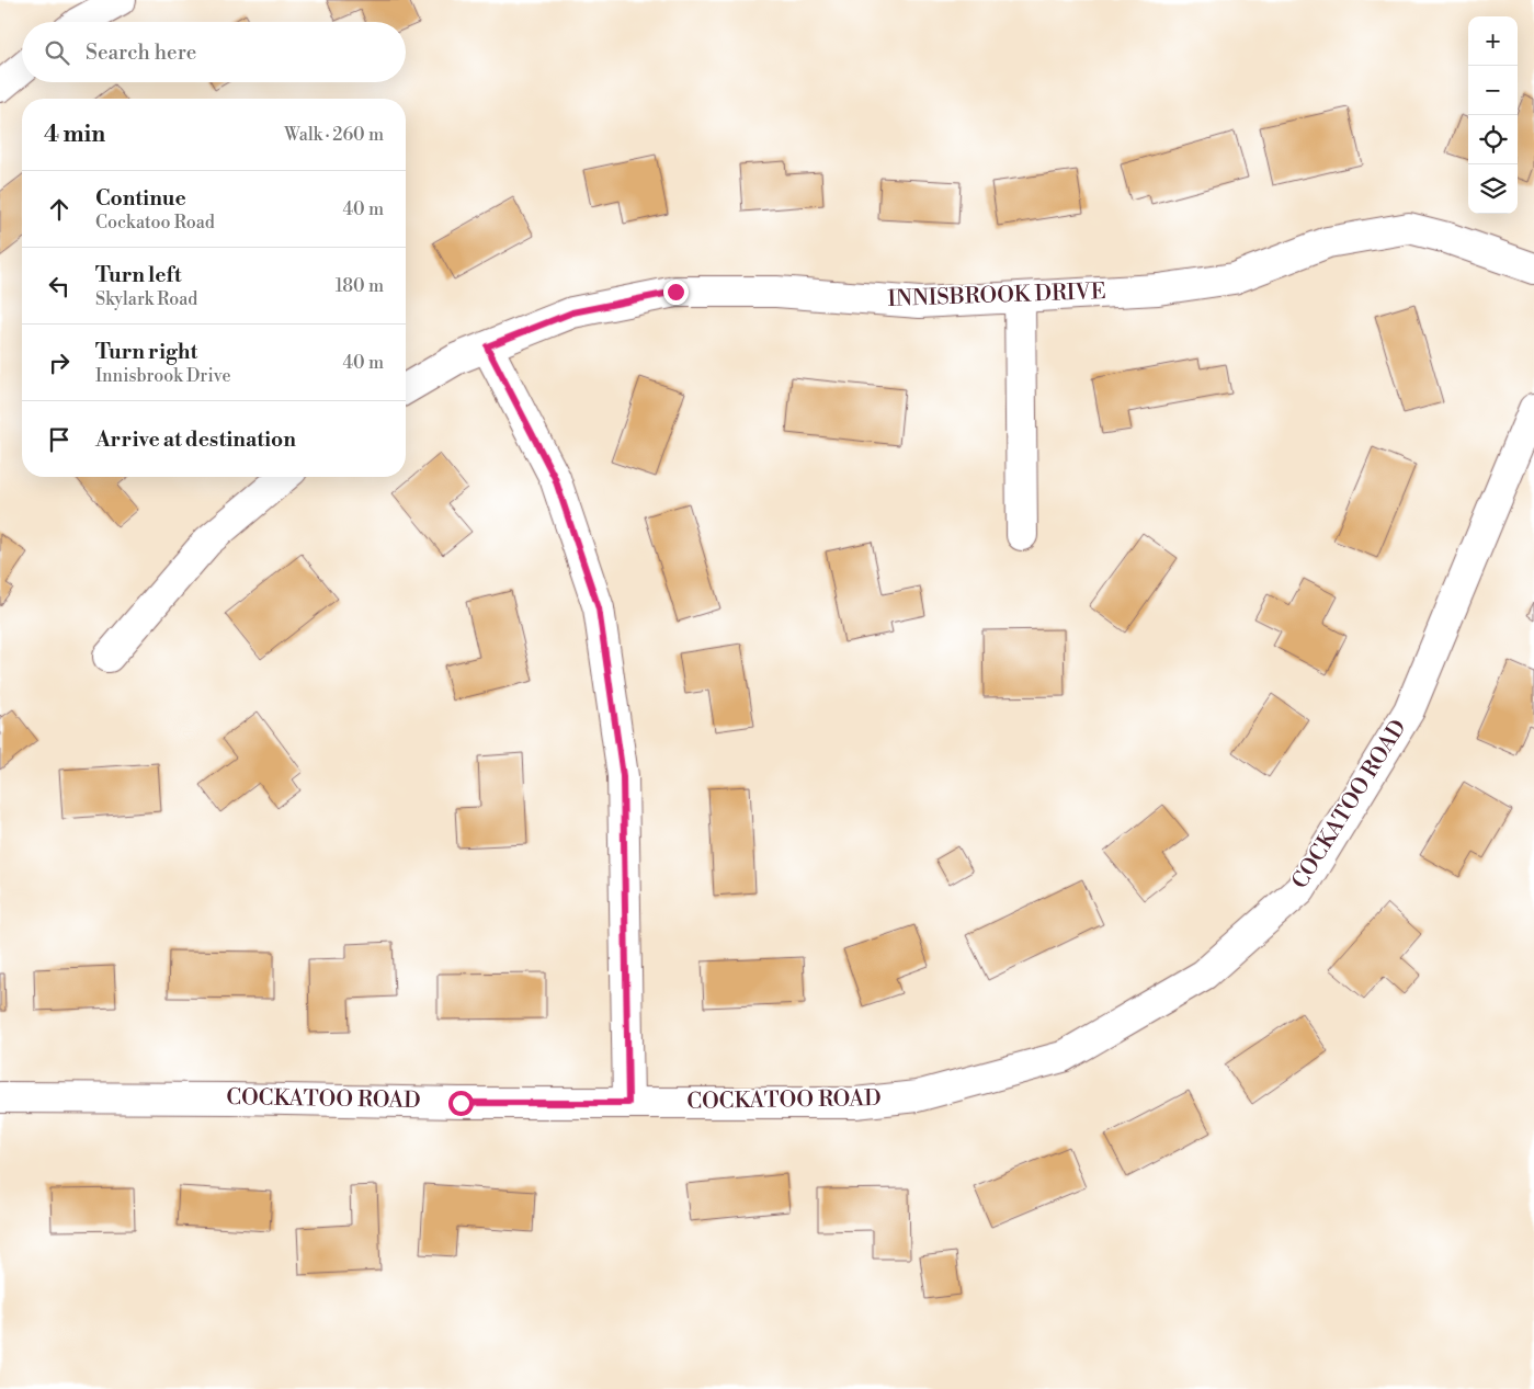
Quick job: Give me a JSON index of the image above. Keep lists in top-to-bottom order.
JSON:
{
  "streets": {
    "street": ["INNISBROOK DRIVE", "COCKATOO ROAD"]
  },
  "page": {
    "map_buttons": ["+", "−"],
    "search": "Search here",
    "heading": ["4 min", "Walk · 260 m"],
    "list": [
      ["Continue", "Cockatoo Road", "40 m"],
      ["Turn left", "Skylark Road", "180 m"],
      ["Turn right", "Innisbrook Drive", "40 m"],
      "Arrive at destination"
    ]
  }
}
